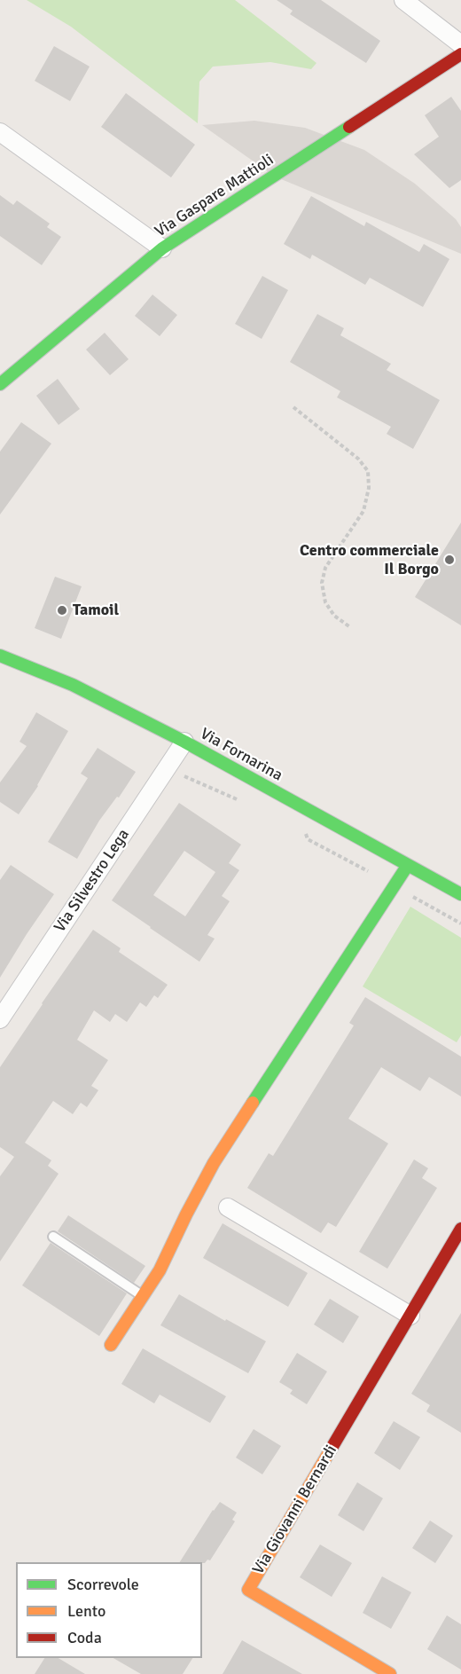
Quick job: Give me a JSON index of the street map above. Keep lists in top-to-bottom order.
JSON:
{
  "streets": {
    "street": [
      "Via Gaspare Mattioli",
      "Via Fornarina",
      "Via Silvestro Lega",
      "Via Giovanni Bernardi"
    ]
  },
  "crossings": [
    ["Via Fornarina", "Via Silvestro Lega"]
  ],
  "places": ["Centro commerciale Il Borgo", "Tamoil"],
  "legend": ["Scorrevole", "Lento", "Coda"]
}
